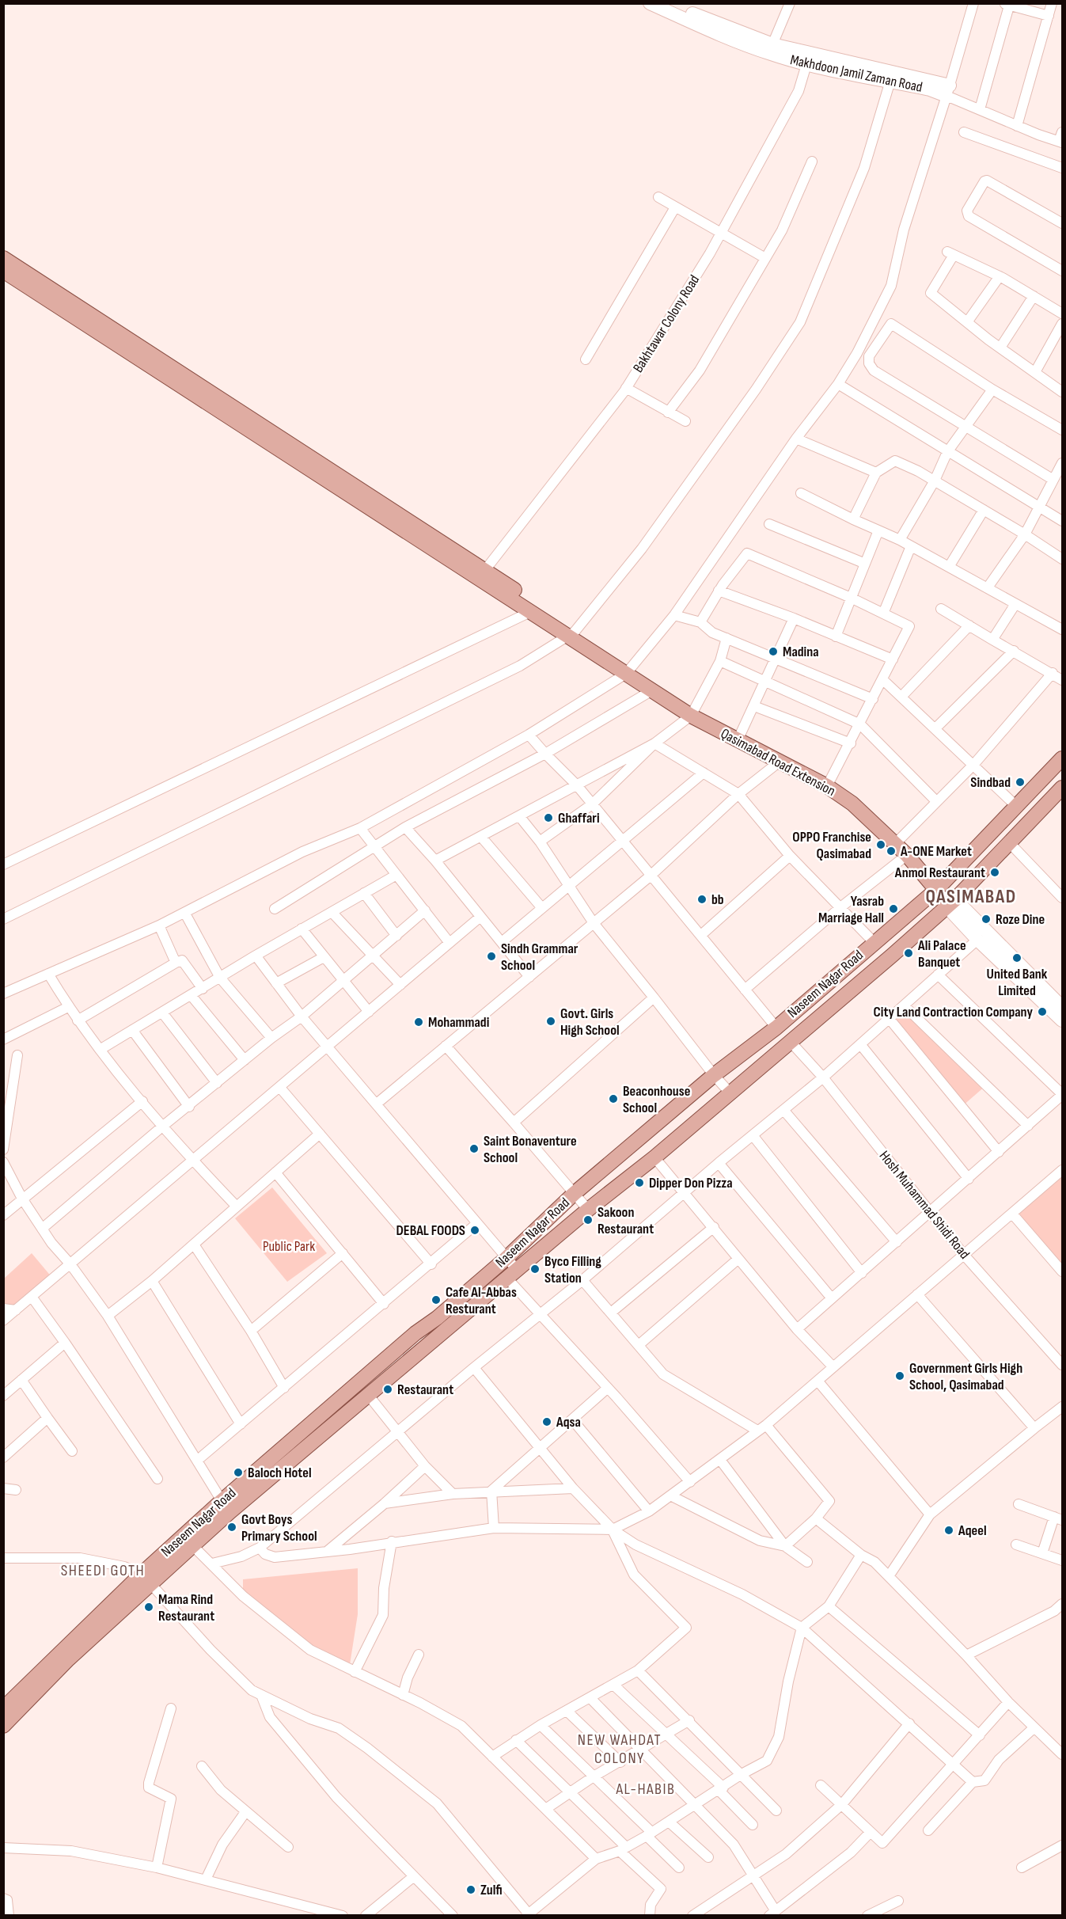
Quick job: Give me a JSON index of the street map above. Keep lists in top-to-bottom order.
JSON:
{
  "streets": {
    "main road": ["Qasimabad Road Extension", "Naseem Nagar Road"],
    "street": ["Makhdoon Jamil Zaman Road", "Bakhtawar Colony Road", "Hosh Muhammad Shidi Road"]
  },
  "crossings": [
    ["Makhdoon Jamil Zaman Road", "Bakhtawar Colony Road"],
    ["Qasimabad Road Extension", "Naseem Nagar Road"],
    ["Naseem Nagar Road", "Hosh Muhammad Shidi Road"]
  ],
  "districts": [
    "QASIMABAD",
    "SHEEDI GOTH",
    "NEW WAHDAT COLONY",
    "AL-HABIB"
  ],
  "parks": ["Public Park"],
  "places": [
    "Madina",
    "Sindbad",
    "Ghaffari",
    "OPPO Franchise Qasimabad",
    "A-ONE Market",
    "Anmol Restaurant",
    "bb",
    "Yasrab Marriage Hall",
    "Roze Dine",
    "Ali Palace Banquet",
    "Sindh Grammar School",
    "United Bank Limited",
    "City Land Contraction Company",
    "Govt. Girls High School",
    "Mohammadi",
    "Beaconhouse School",
    "Saint Bonaventure School",
    "Dipper Don Pizza",
    "Sakoon Restaurant",
    "DEBAL FOODS",
    "Byco Filling Station",
    "Cafe Al-Abbas Resturant",
    "Government Girls High School, Qasimabad",
    "Restaurant",
    "Aqsa",
    "Baloch Hotel",
    "Govt Boys Primary School",
    "Aqeel",
    "Mama Rind Restaurant",
    "Zulfi"
  ]
}
